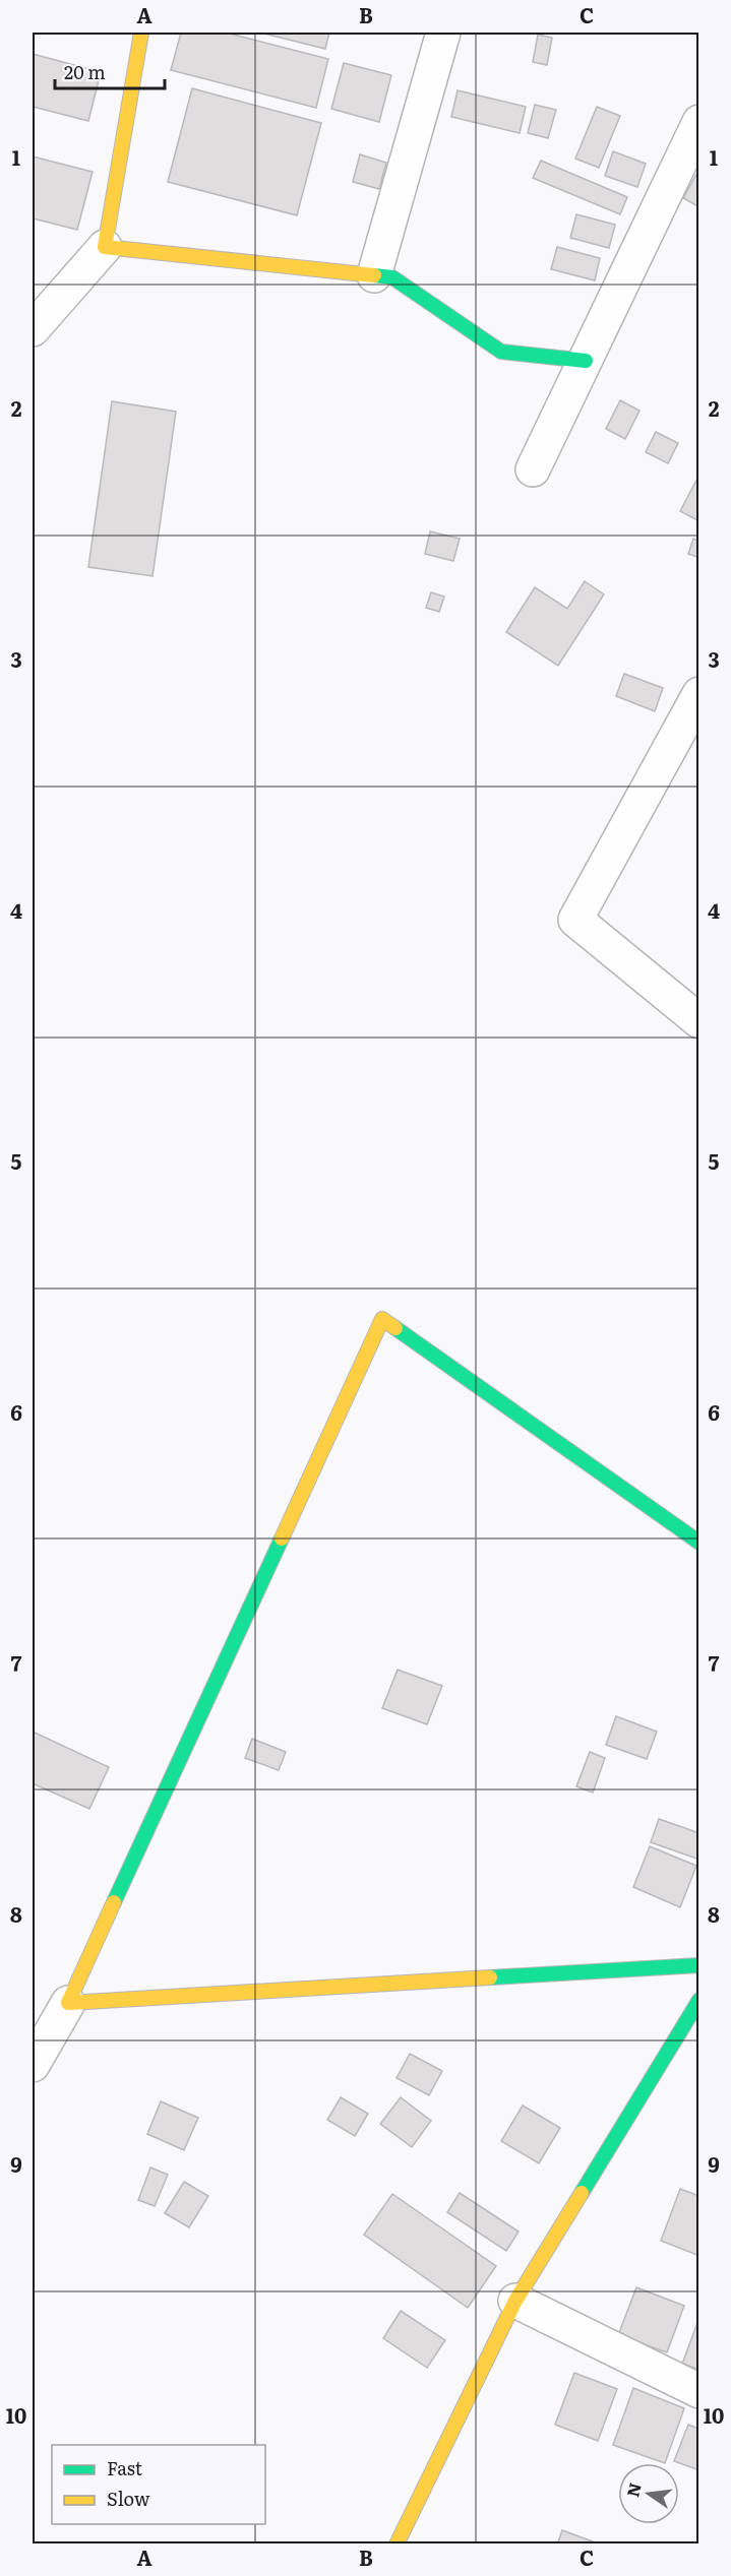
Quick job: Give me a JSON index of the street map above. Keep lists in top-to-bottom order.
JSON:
{
  "legend": ["Fast", "Slow"],
  "scale_bar": "20 m",
  "north": "left",
  "grid": {
    "columns": ["A", "B", "C"],
    "rows": [
      "1",
      "2",
      "3",
      "4",
      "5",
      "6",
      "7",
      "8",
      "9",
      "10"
    ]
  }
}
